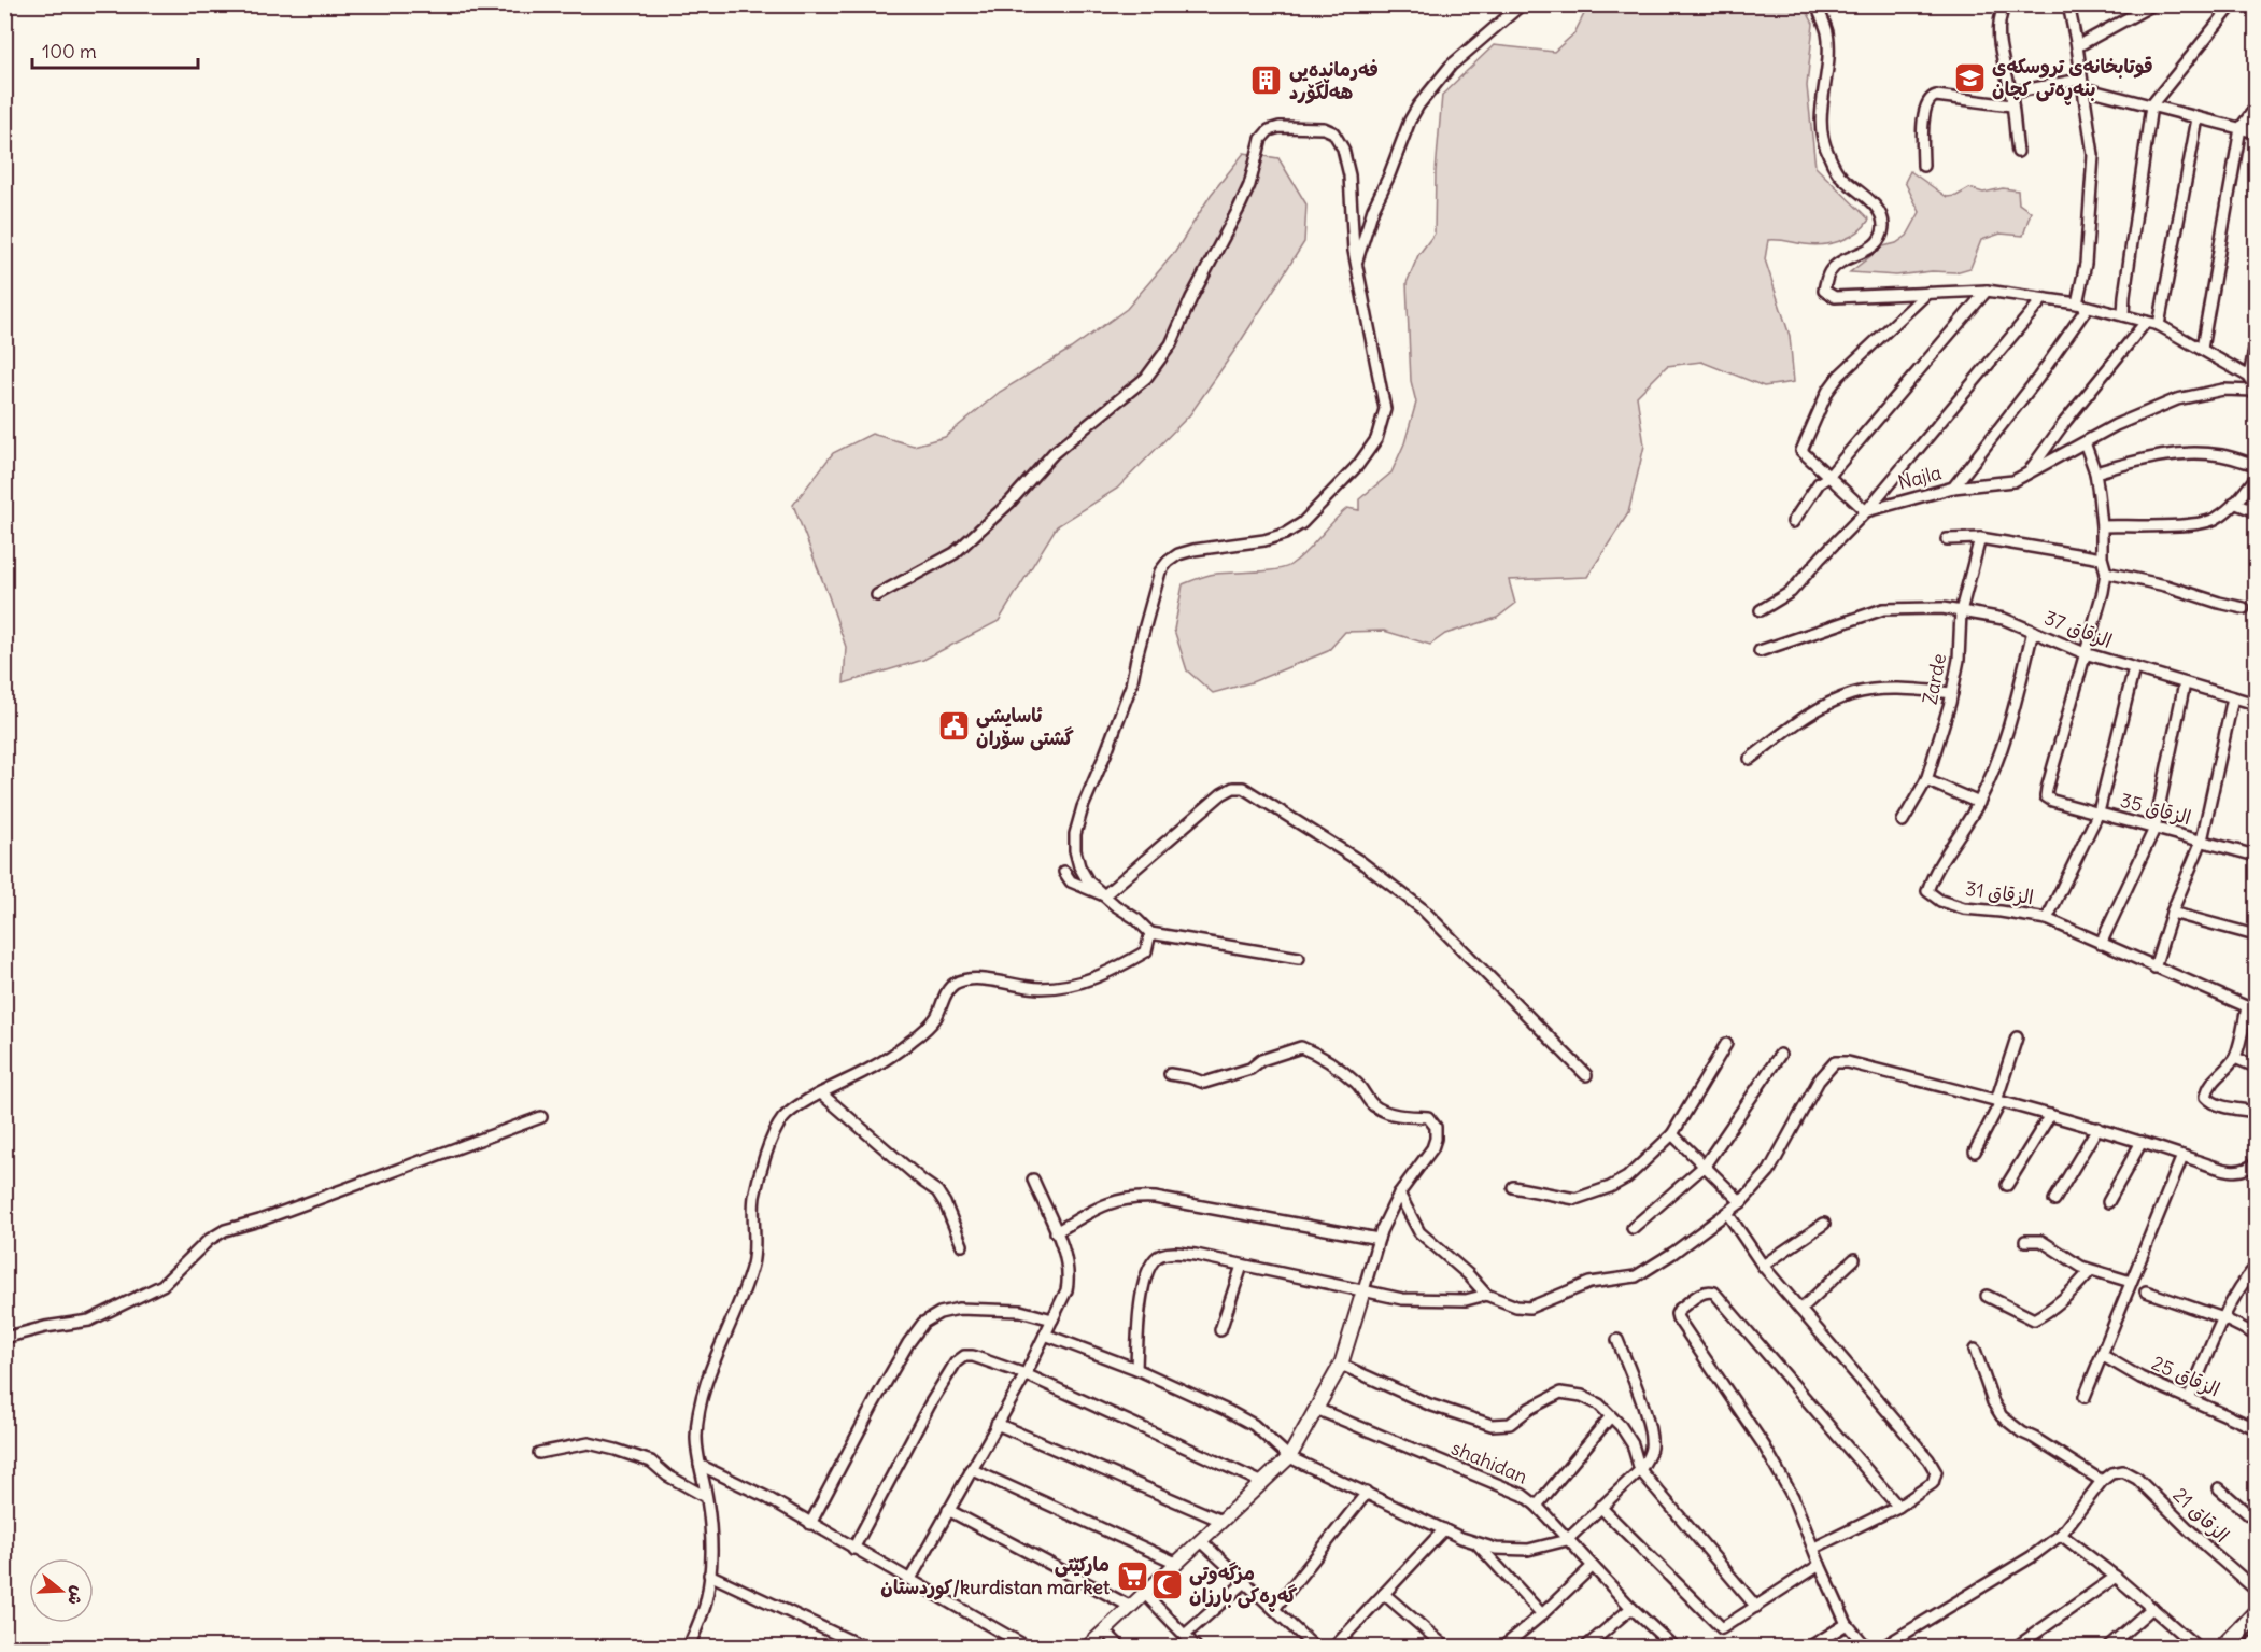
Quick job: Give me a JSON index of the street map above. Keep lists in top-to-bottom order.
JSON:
{
  "streets": {
    "street": [
      "Najla",
      "الزقاق 37",
      "Zarde",
      "الزقاق 35",
      "الزقاق 31",
      "الزقاق 25",
      "shahidan",
      "الزقاق 21"
    ]
  },
  "crossings": [
    ["الزقاق 37", "Zarde"],
    ["الزقاق 37", "الزقاق 35"],
    ["الزقاق 37", "الزقاق 31"]
  ],
  "places": {
    "school or university": ["قوتابخانەی تروسکەی بنەڕەتی کچان"],
    "building": ["فەرماندەیی هەڵگۆرد"],
    "public building": ["ئاسایشی گشتی سۆران"],
    "supermarket": ["مارکێتی کوردستان/kurdistan market"],
    "mosque": ["مزگەوتی گەڕەکی بارزان"]
  },
  "scale_bar": "100 m",
  "north": "right"
}
